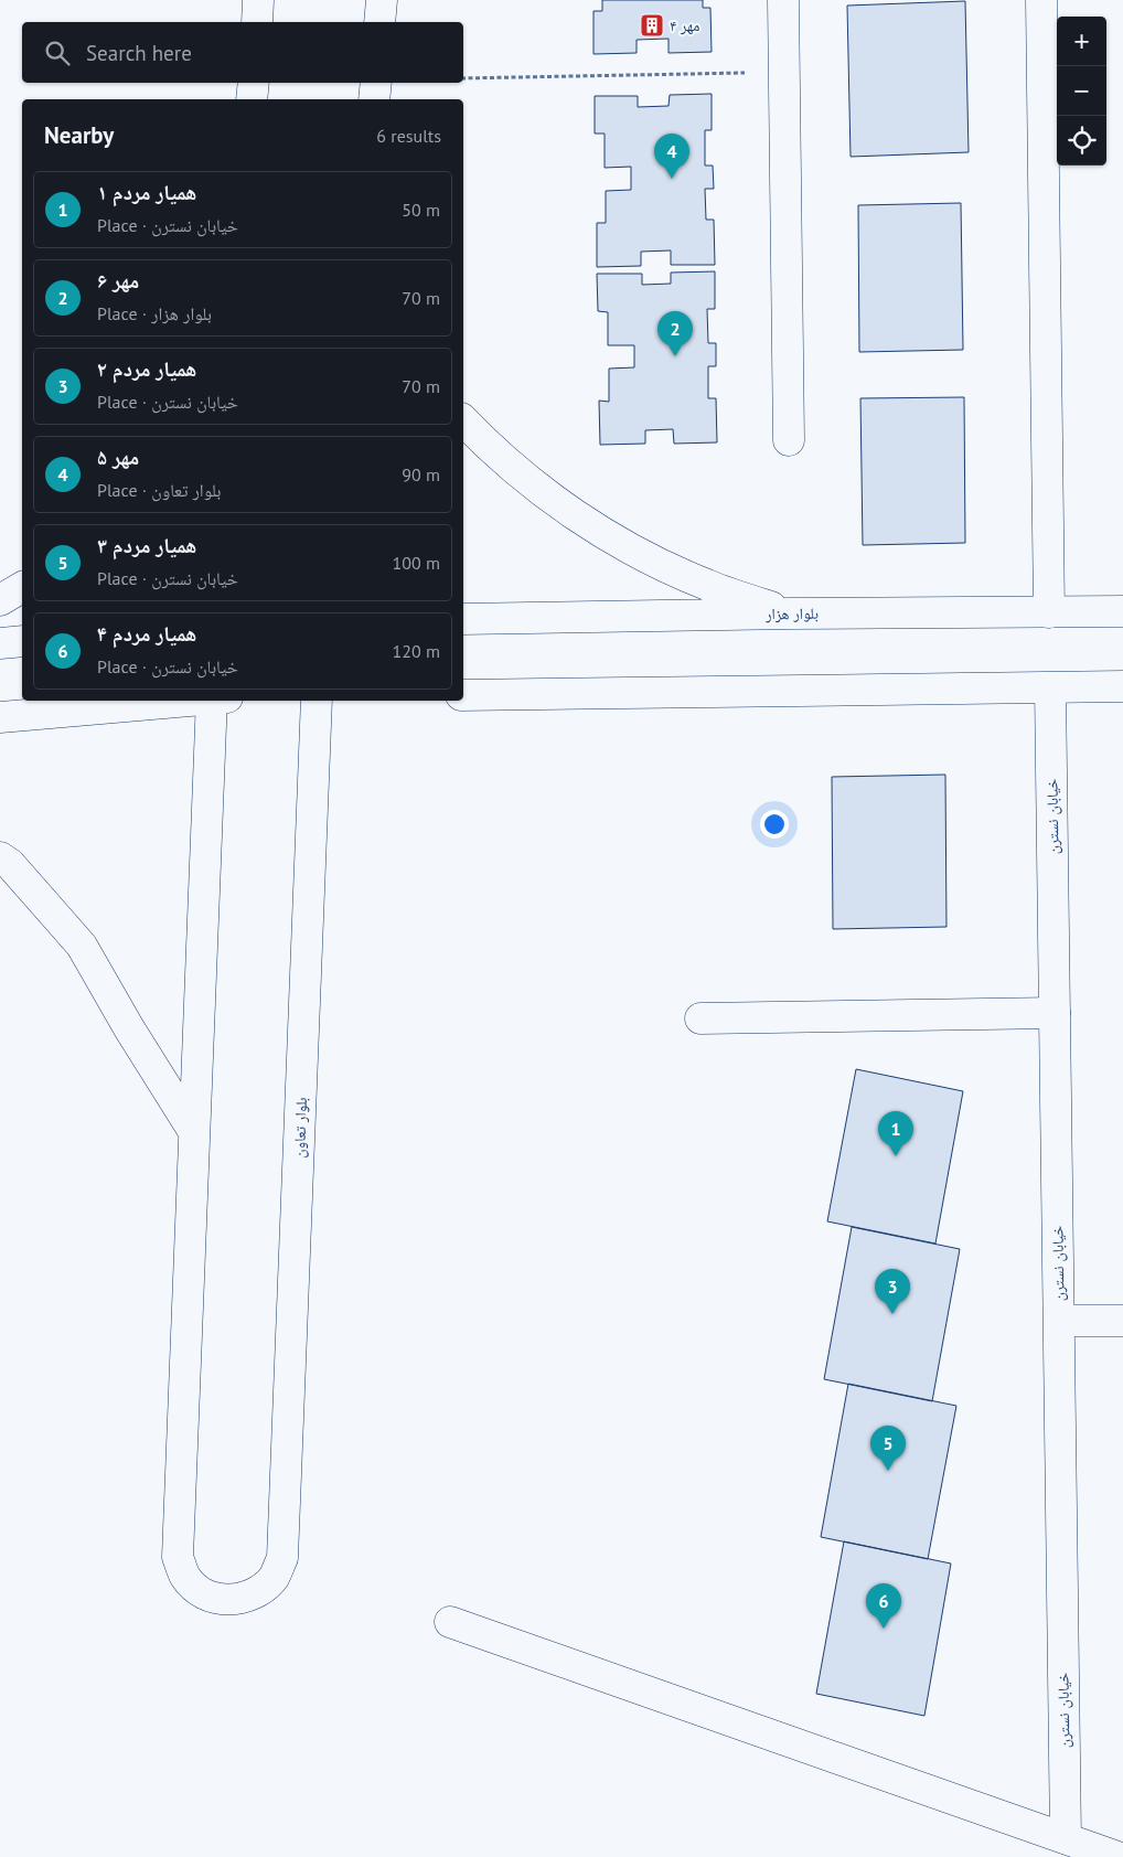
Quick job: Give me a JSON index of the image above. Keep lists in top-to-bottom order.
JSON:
{
  "streets": {
    "street": ["بلوار هزار", "خیابان نسترن", "بلوار تعاون"]
  },
  "places": {
    "building": ["مهر ۴"]
  },
  "page": {
    "map_buttons": ["+", "−"],
    "search": "Search here",
    "heading": ["Nearby", "6 results"],
    "pins": [
      "4",
      "2",
      "1",
      "3",
      "5",
      "6"
    ],
    "list": [
      {
        "mark": "1",
        "name": "همیار مردم ۱",
        "note": "Place · خیابان نسترن",
        "value": "50 m"
      },
      {
        "mark": "2",
        "name": "مهر ۶",
        "note": "Place · بلوار هزار",
        "value": "70 m"
      },
      {
        "mark": "3",
        "name": "همیار مردم ۲",
        "note": "Place · خیابان نسترن",
        "value": "70 m"
      },
      {
        "mark": "4",
        "name": "مهر ۵",
        "note": "Place · بلوار تعاون",
        "value": "90 m"
      },
      {
        "mark": "5",
        "name": "همیار مردم ۳",
        "note": "Place · خیابان نسترن",
        "value": "100 m"
      },
      {
        "mark": "6",
        "name": "همیار مردم ۴",
        "note": "Place · خیابان نسترن",
        "value": "120 m"
      }
    ]
  }
}
